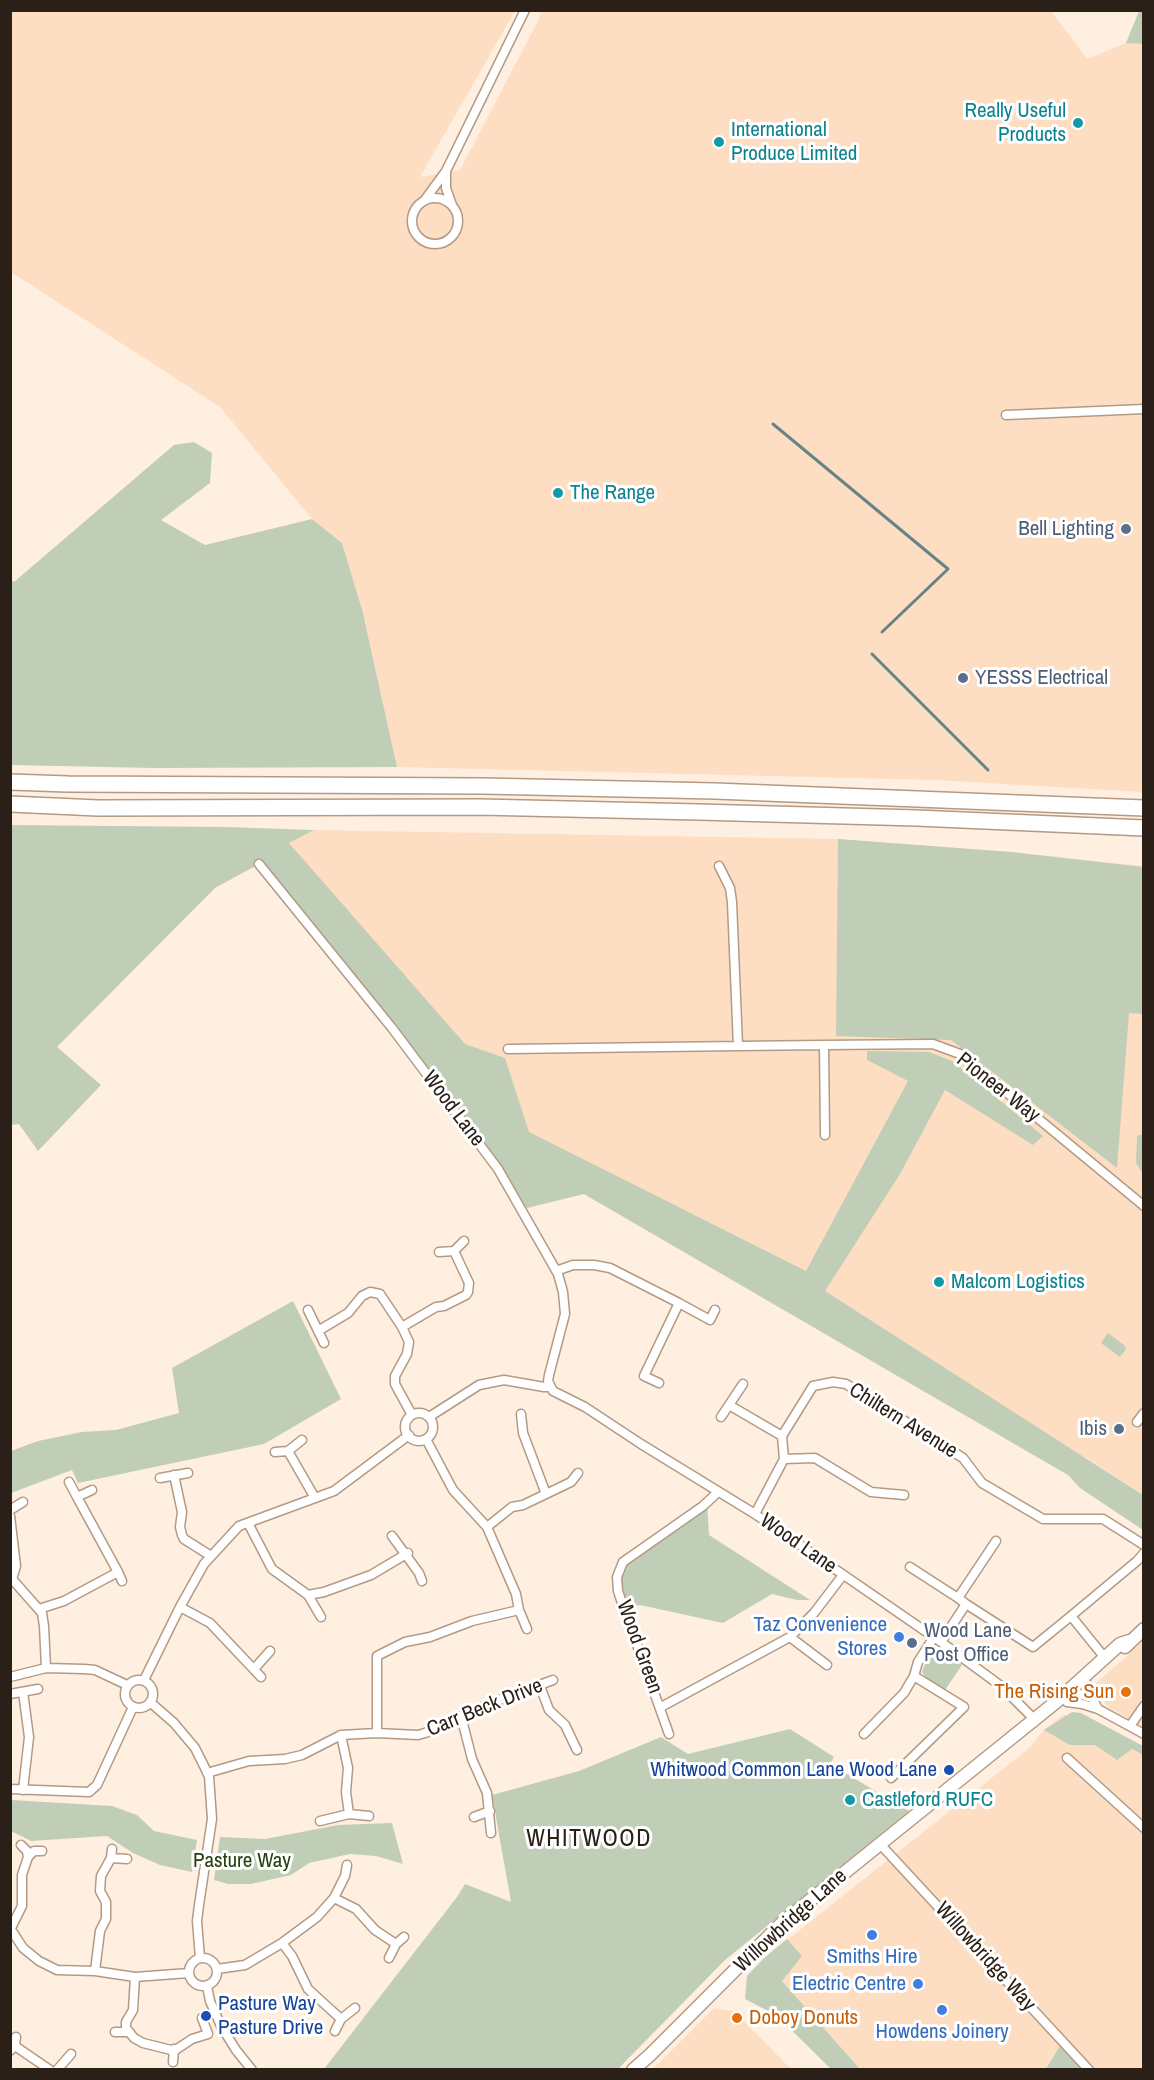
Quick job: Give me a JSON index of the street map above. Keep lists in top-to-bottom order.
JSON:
{
  "streets": {
    "main road": ["Willowbridge Lane"],
    "street": [
      "Pioneer Way",
      "Wood Lane",
      "Chiltern Avenue",
      "Wood Green",
      "Carr Beck Drive",
      "Willowbridge Way"
    ]
  },
  "crossings": [
    ["Wood Lane", "Wood Green"],
    ["Wood Lane", "Willowbridge Lane"],
    ["Willowbridge Lane", "Willowbridge Way"]
  ],
  "districts": ["WHITWOOD"],
  "parks": ["Pasture Way"],
  "places": [
    "Really Useful Products",
    "International Produce Limited",
    "The Range",
    "Bell Lighting",
    "YESSS Electrical",
    "Malcom Logistics",
    "Ibis",
    "Taz Convenience Stores",
    "Wood Lane Post Office",
    "The Rising Sun",
    "Whitwood Common Lane Wood Lane",
    "Castleford RUFC",
    "Smiths Hire",
    "Electric Centre",
    "Howdens Joinery",
    "Pasture Way Pasture Drive",
    "Doboy Donuts"
  ]
}
